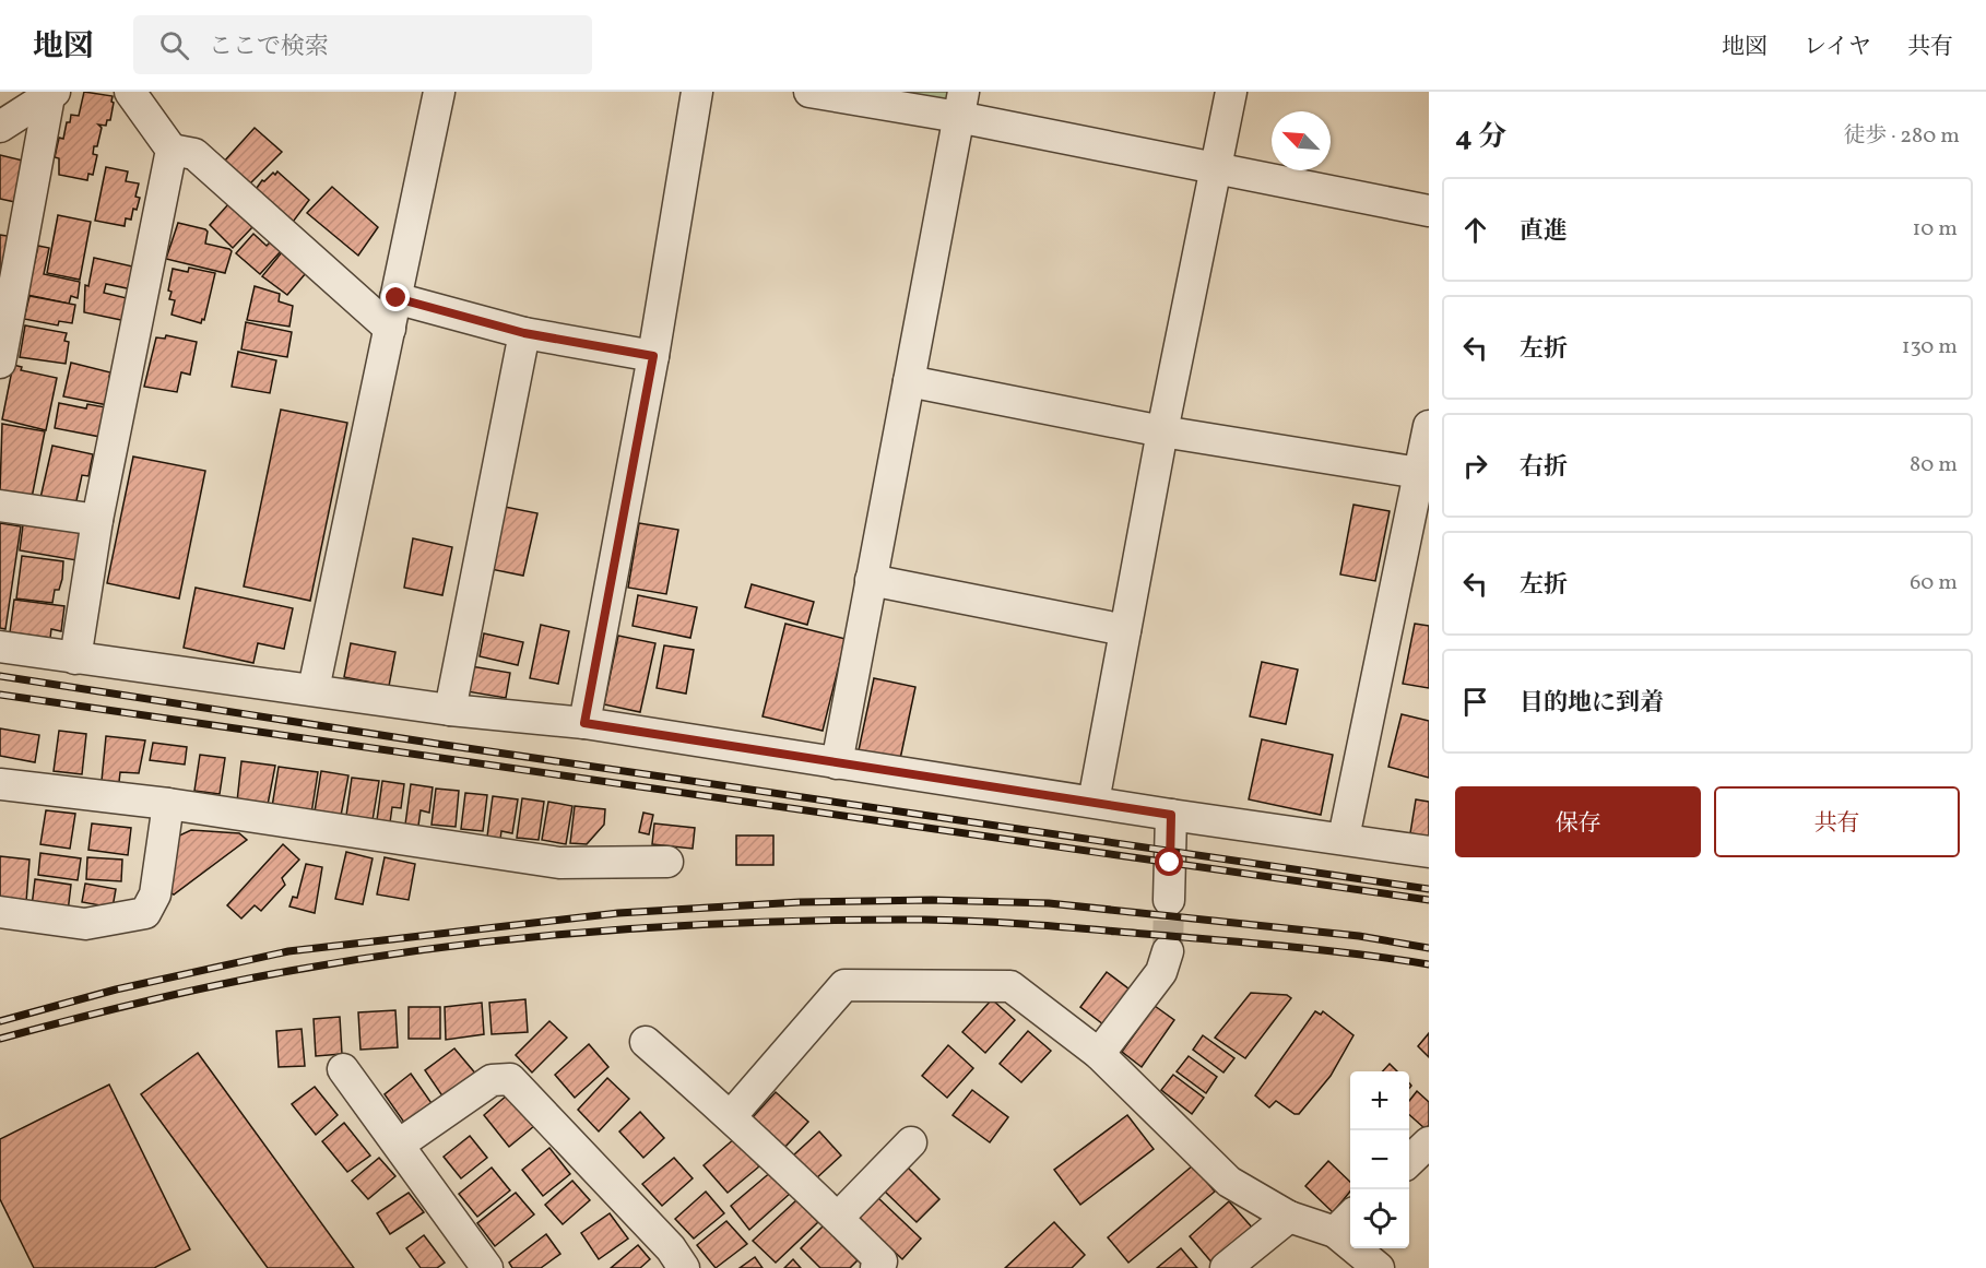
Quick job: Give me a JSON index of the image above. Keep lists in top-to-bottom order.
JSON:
{
  "north": "top left",
  "page": {
    "header": "地図",
    "search": "ここで検索",
    "nav": ["地図", "レイヤ", "共有"],
    "heading": ["4 分", "徒歩 · 280 m"],
    "list": [
      ["直進", "10 m"],
      ["左折", "130 m"],
      ["右折", "80 m"],
      ["左折", "60 m"],
      "目的地に到着"
    ],
    "buttons": ["保存", "共有"],
    "map_buttons": ["+", "−"]
  }
}
